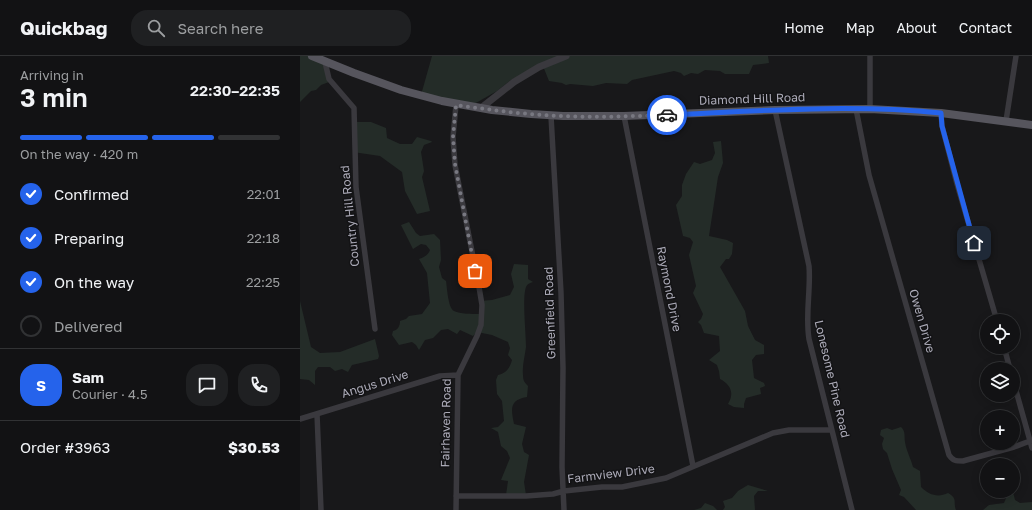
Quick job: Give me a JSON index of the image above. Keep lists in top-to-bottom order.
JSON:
{
  "streets": {
    "main road": ["Diamond Hill Road"],
    "street": [
      "Country Hill Road",
      "Raymond Drive",
      "Greenfield Road",
      "Owen Drive",
      "Lonesome Pine Road",
      "Angus Drive",
      "Fairhaven Road",
      "Farmview Drive"
    ]
  },
  "crossings": [
    ["Diamond Hill Road", "Country Hill Road"],
    ["Diamond Hill Road", "Raymond Drive"],
    ["Diamond Hill Road", "Greenfield Road"],
    ["Diamond Hill Road", "Owen Drive"],
    ["Diamond Hill Road", "Lonesome Pine Road"],
    ["Diamond Hill Road", "Fairhaven Road"],
    ["Raymond Drive", "Farmview Drive"],
    ["Greenfield Road", "Farmview Drive"],
    ["Lonesome Pine Road", "Farmview Drive"],
    ["Angus Drive", "Fairhaven Road"],
    ["Fairhaven Road", "Farmview Drive"]
  ],
  "page": {
    "header": "Quickbag",
    "search": "Search here",
    "nav": [
      "Home",
      "Map",
      "About",
      "Contact"
    ],
    "heading": ["3 min", "Arriving in", "22:30–22:35"],
    "panel": [
      "Sam",
      "Courier · 4.5",
      "Order #3963",
      "$30.53"
    ],
    "bar": "On the way · 420 m",
    "list": [
      ["Confirmed", "22:01"],
      ["Preparing", "22:18"],
      ["On the way", "22:25"],
      "Delivered"
    ],
    "map_buttons": ["+", "−"],
    "round": "S"
  }
}
